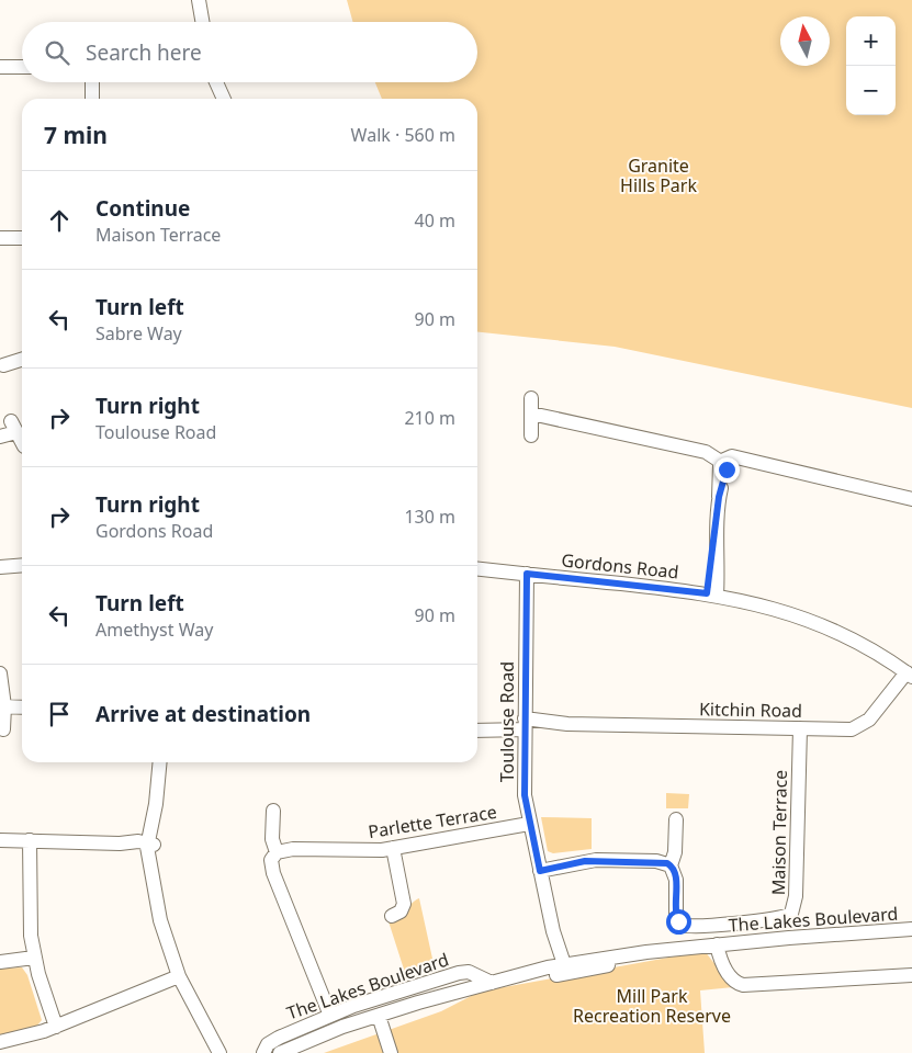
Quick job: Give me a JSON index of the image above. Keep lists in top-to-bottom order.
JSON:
{
  "streets": {
    "street": [
      "Gordons Road",
      "Kitchin Road",
      "Toulouse Road",
      "Parlette Terrace",
      "Maison Terrace",
      "The Lakes Boulevard"
    ]
  },
  "crossings": [
    ["Gordons Road", "Kitchin Road"],
    ["Gordons Road", "Toulouse Road"],
    ["Kitchin Road", "Toulouse Road"],
    ["Kitchin Road", "Maison Terrace"],
    ["Toulouse Road", "Parlette Terrace"],
    ["Toulouse Road", "The Lakes Boulevard"]
  ],
  "parks": ["Granite Hills Park", "Mill Park Recreation Reserve"],
  "north": "top",
  "page": {
    "map_buttons": ["+", "−"],
    "search": "Search here",
    "heading": ["7 min", "Walk · 560 m"],
    "list": [
      ["Continue", "Maison Terrace", "40 m"],
      ["Turn left", "Sabre Way", "90 m"],
      ["Turn right", "Toulouse Road", "210 m"],
      ["Turn right", "Gordons Road", "130 m"],
      ["Turn left", "Amethyst Way", "90 m"],
      "Arrive at destination"
    ]
  }
}
